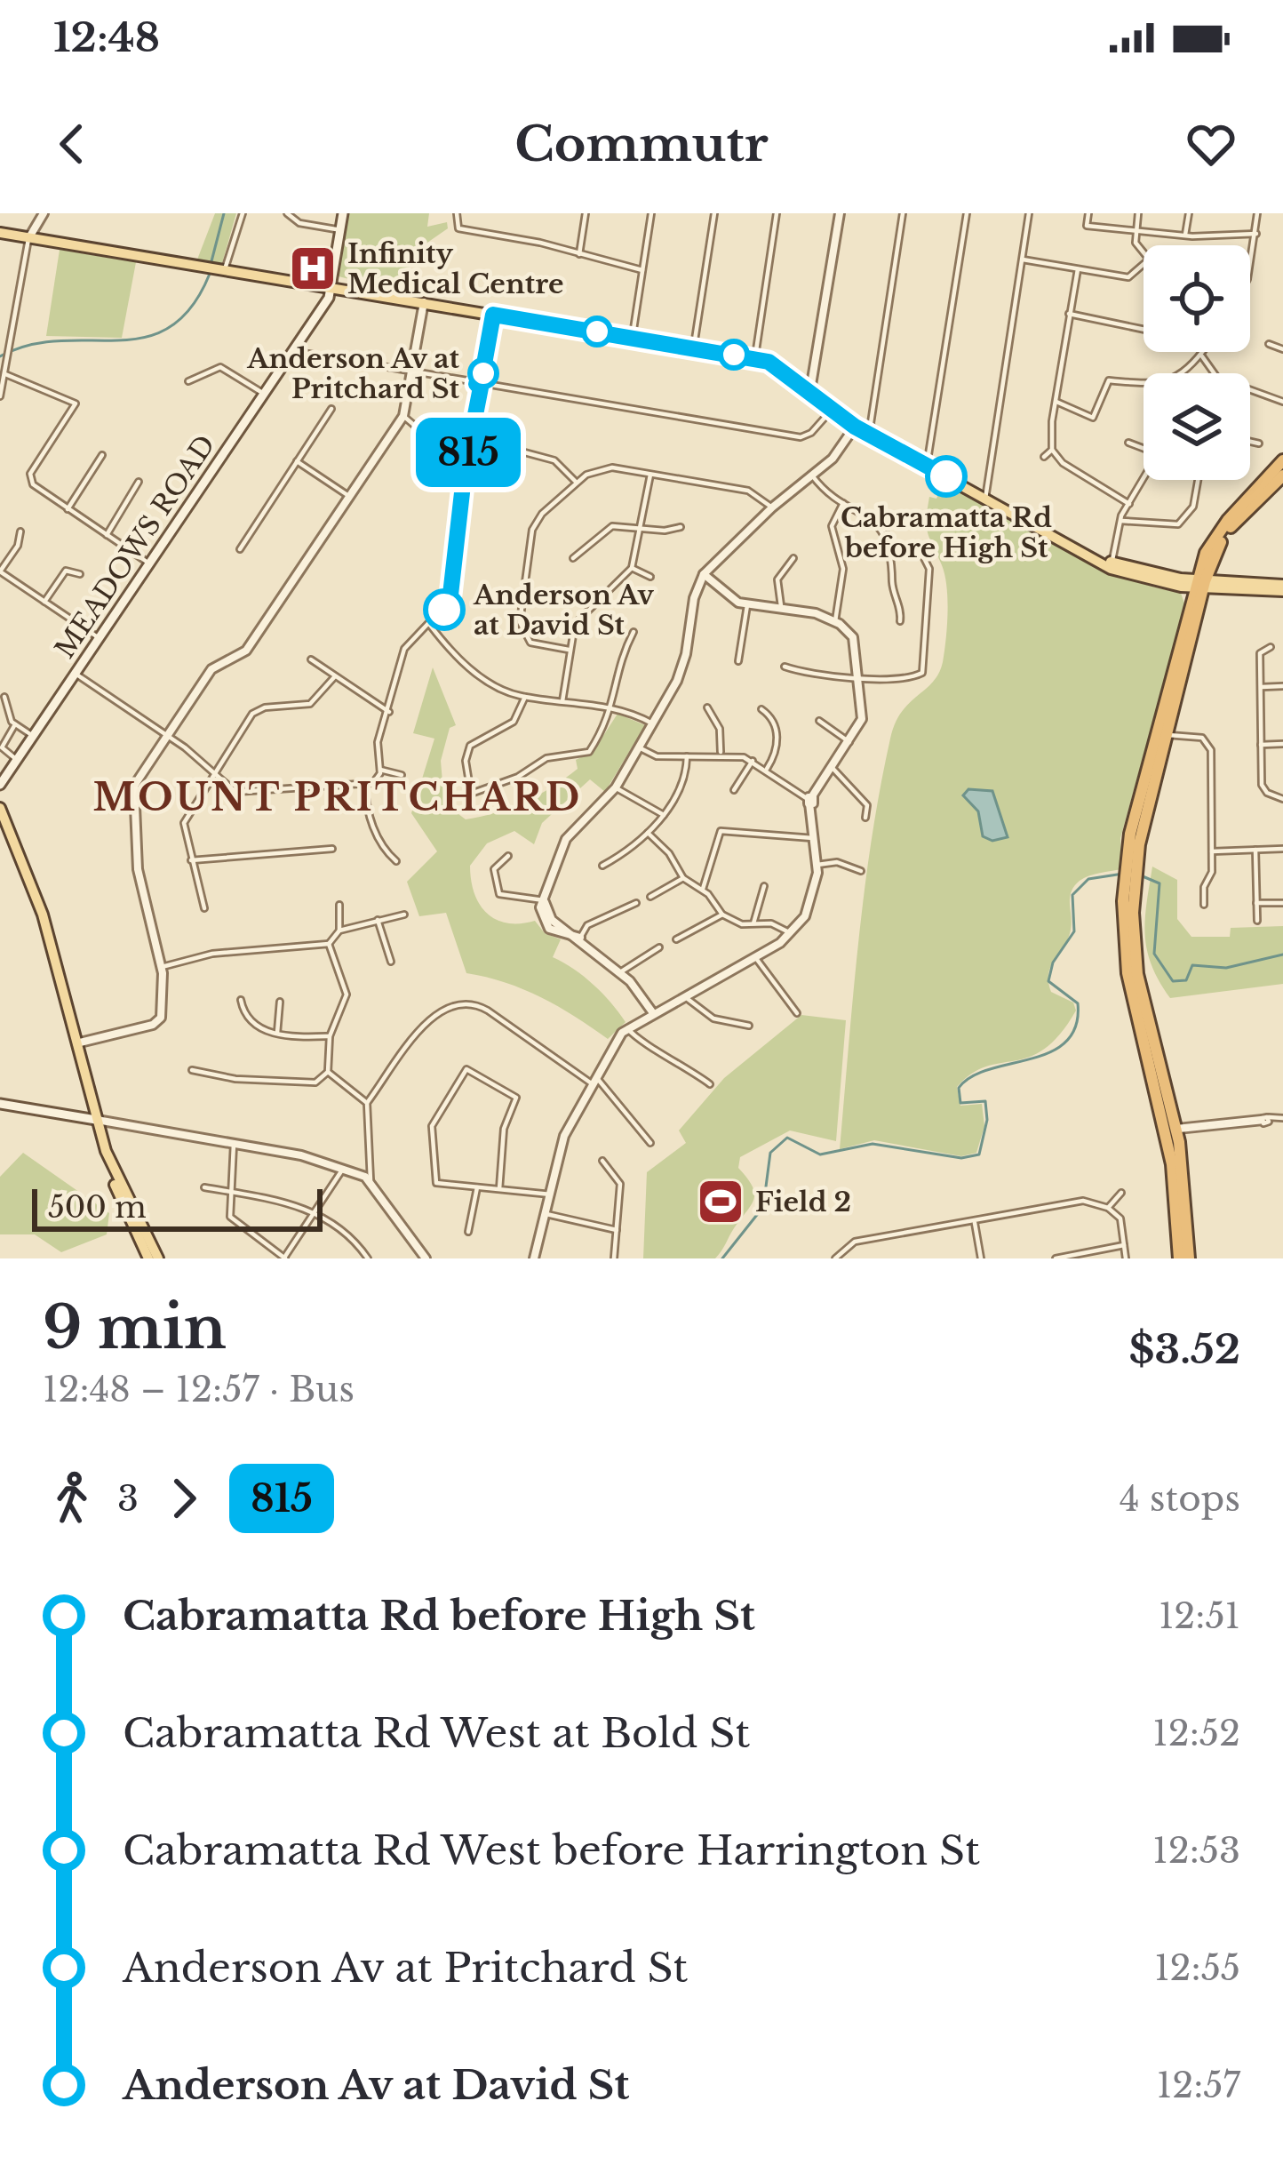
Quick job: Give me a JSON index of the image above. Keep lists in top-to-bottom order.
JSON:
{
  "streets": {
    "main road": ["MEADOWS ROAD"]
  },
  "districts": ["MOUNT PRITCHARD"],
  "places": {
    "hospital": ["Infinity Medical Centre"],
    "other": ["Anderson Av at Pritchard St", "Cabramatta Rd before High St", "Anderson Av at David St"],
    "sports": ["Field 2"]
  },
  "lines": ["bus line 815"],
  "scale_bar": "500 m",
  "page": {
    "status": "12:48",
    "header": "Commutr",
    "on_map": "815",
    "scale": "500 m",
    "heading": ["9 min", "12:48 – 12:57 · Bus", "$3.52"],
    "legs": ["3", "815", "4 stops"],
    "list": [
      {
        "name": "Cabramatta Rd before High St",
        "value": "12:51"
      },
      {
        "name": "Cabramatta Rd West at Bold St",
        "value": "12:52"
      },
      {
        "name": "Cabramatta Rd West before Harrington St",
        "value": "12:53"
      },
      {
        "name": "Anderson Av at Pritchard St",
        "value": "12:55"
      },
      {
        "name": "Anderson Av at David St",
        "value": "12:57"
      }
    ]
  }
}
